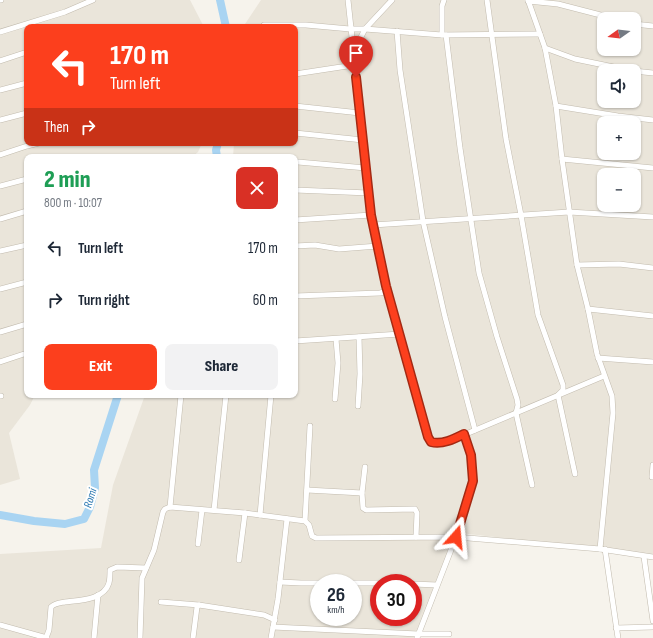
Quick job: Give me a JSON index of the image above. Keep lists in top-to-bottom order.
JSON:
{
  "water": ["Romi"],
  "north": "left",
  "page": {
    "map_buttons": ["+", "−"],
    "turn": ["170 m", "Turn left"],
    "then": "Then",
    "heading": ["2 min", "800 m · 10:07"],
    "list": [
      {
        "name": "Turn left",
        "value": "170 m"
      },
      {
        "name": "Turn right",
        "value": "60 m"
      }
    ],
    "buttons": ["Exit", "Share"],
    "speed": "26 km/h",
    "limit": "30"
  }
}
